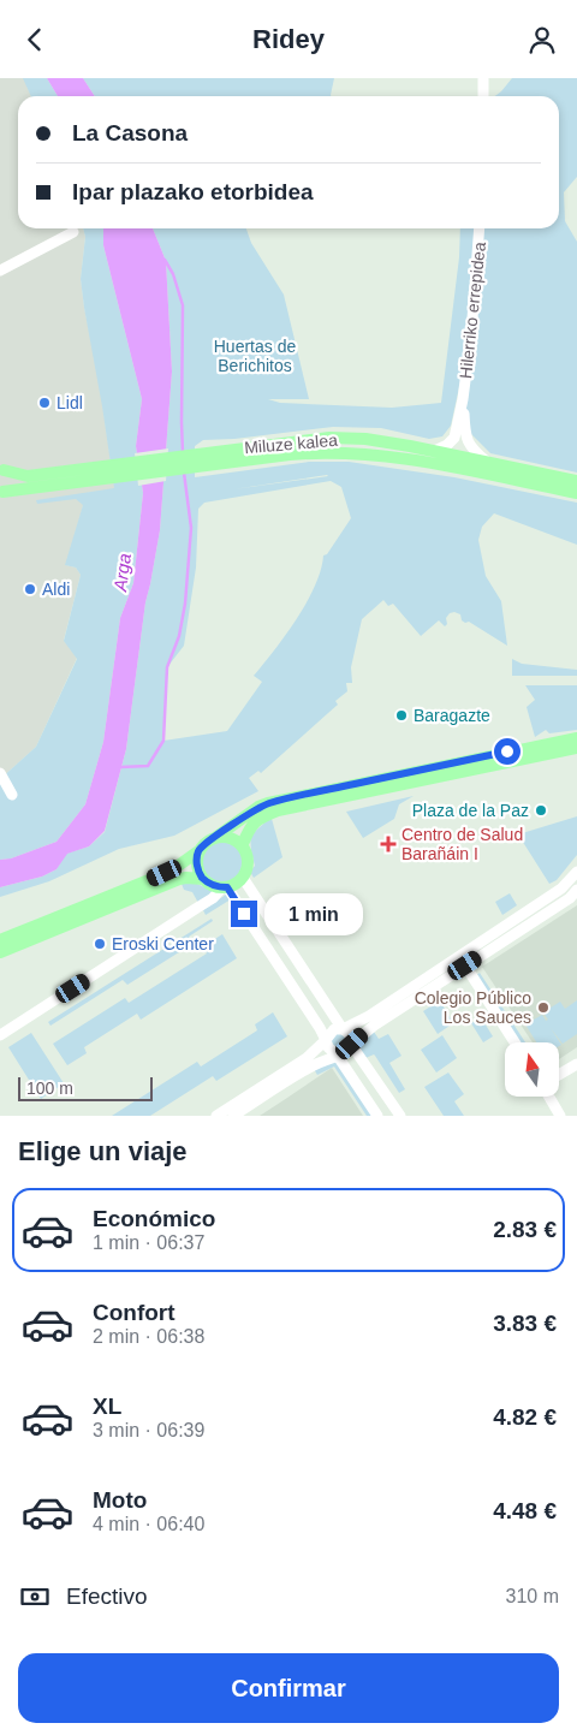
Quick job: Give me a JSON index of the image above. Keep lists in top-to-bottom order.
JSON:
{
  "streets": {
    "main road": ["Miluze kalea"],
    "street": ["Hilerriko errepidea"]
  },
  "crossings": [
    ["Hilerriko errepidea", "Miluze kalea"]
  ],
  "water": ["Arga"],
  "parks": ["Huertas de Berichitos"],
  "places": {
    "other": [
      "Lidl",
      "Aldi",
      "Baragazte",
      "Plaza de la Paz",
      "Eroski Center",
      "Colegio Público Los Sauces"
    ],
    "health": ["Centro de Salud Barañáin I"]
  },
  "scale_bar": "100 m",
  "north": "top",
  "page": {
    "header": "Ridey",
    "banner": ["La Casona", "Ipar plazako etorbidea"],
    "bubble": "1 min",
    "scale": "100 m",
    "heading": "Elige un viaje",
    "list": [
      {
        "name": "Económico",
        "note": "1 min · 06:37",
        "value": "2.83 €"
      },
      {
        "name": "Confort",
        "note": "2 min · 06:38",
        "value": "3.83 €"
      },
      {
        "name": "XL",
        "note": "3 min · 06:39",
        "value": "4.82 €"
      },
      {
        "name": "Moto",
        "note": "4 min · 06:40",
        "value": "4.48 €"
      }
    ],
    "pay": ["Efectivo", "310 m"],
    "buttons": "Confirmar"
  }
}
